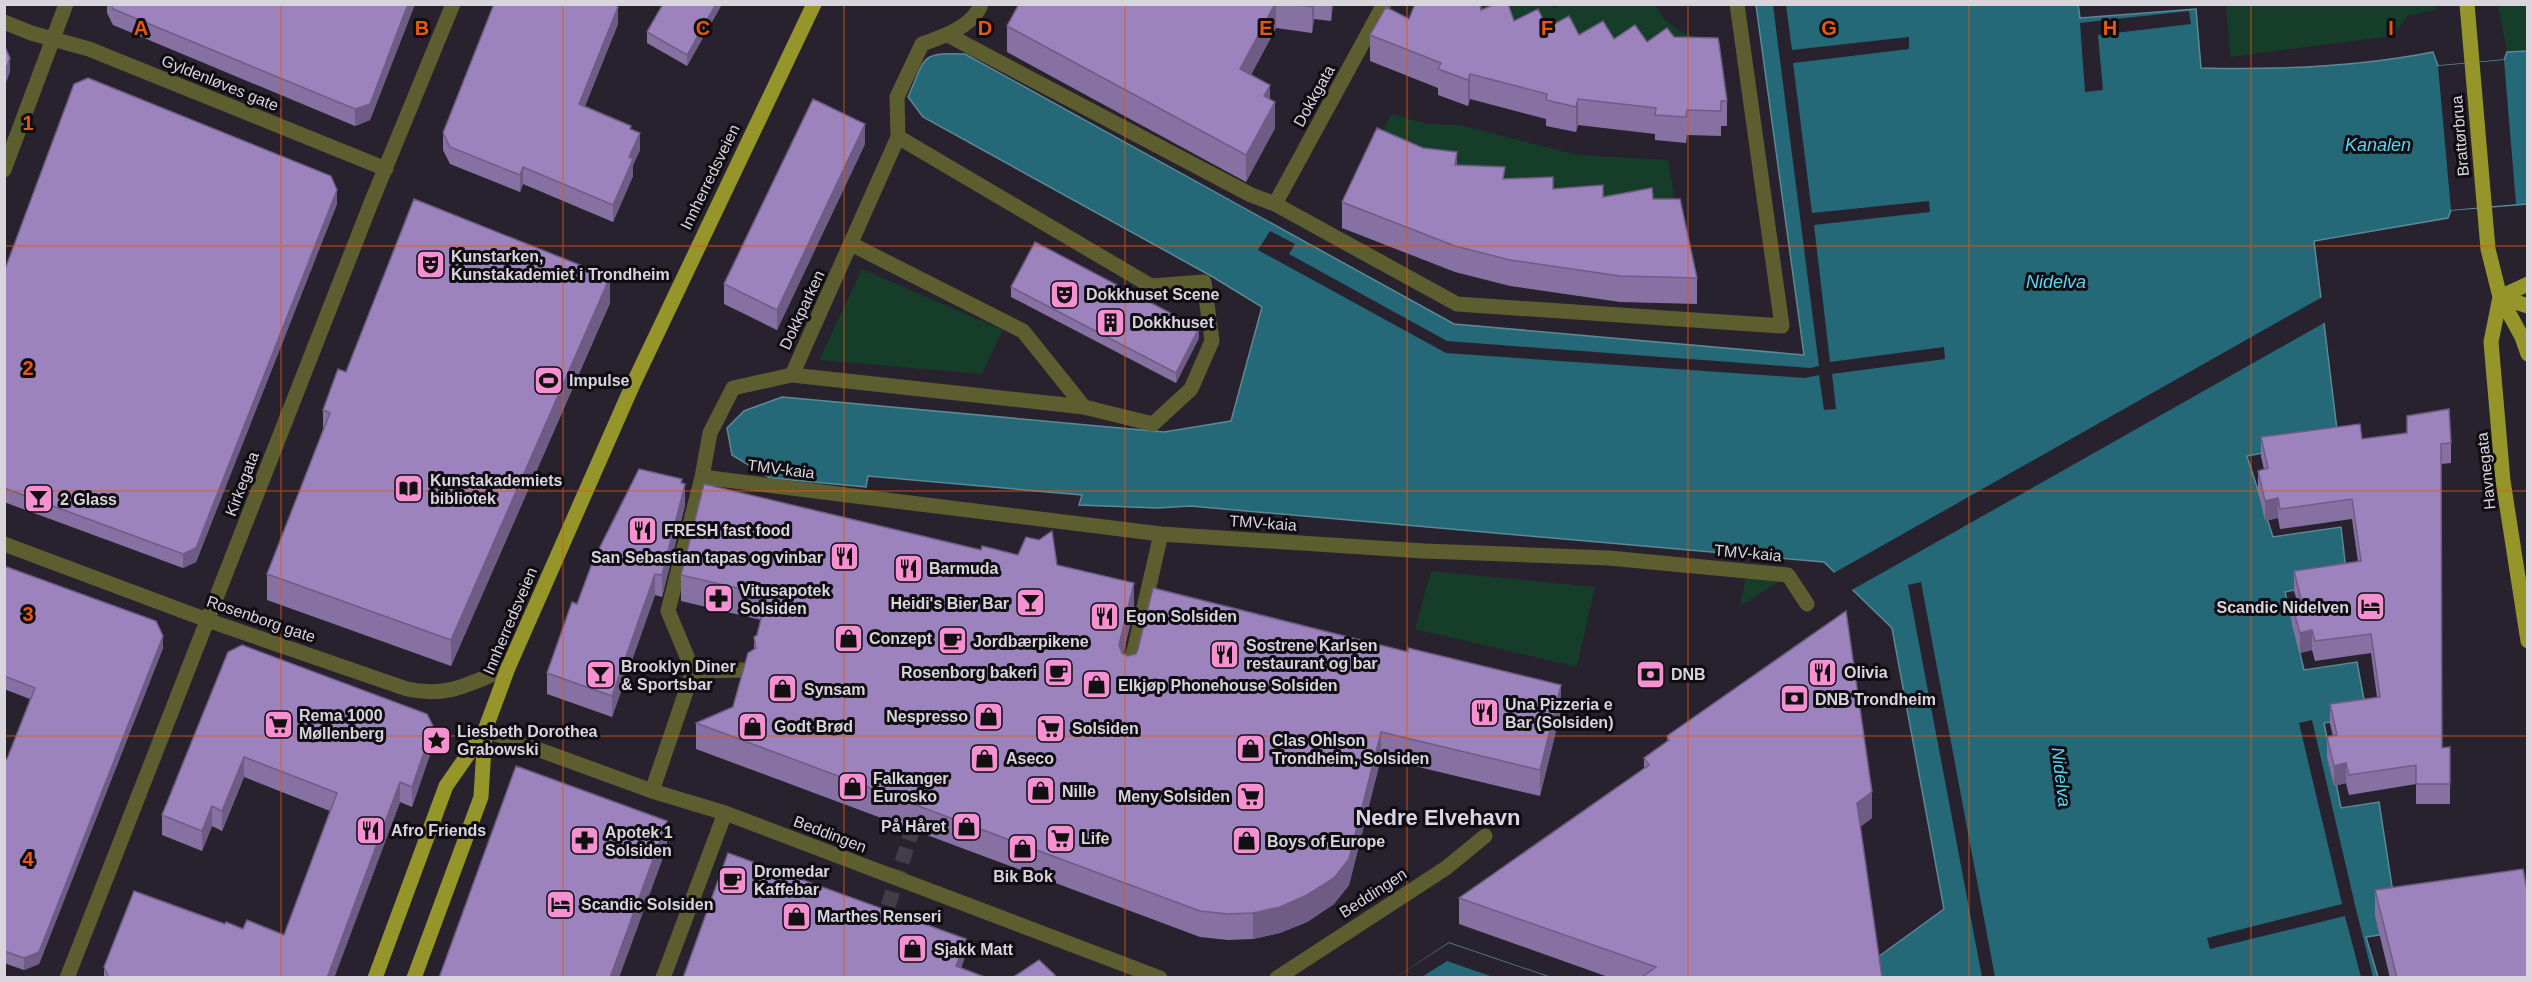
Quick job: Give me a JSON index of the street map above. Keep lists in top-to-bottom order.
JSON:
{
  "streets": {
    "main road": ["Brattørbrua", "Innherredsveien", "Havnegata"],
    "street": [
      "Gyldenløves gate",
      "Dokkgata",
      "Dokkparken",
      "TMV-kaia",
      "Kirkegata",
      "Rosenborg gate",
      "Beddingen"
    ]
  },
  "crossings": [
    ["Gyldenløves gate", "Kirkegata"],
    ["Brattørbrua", "Havnegata"],
    ["Innherredsveien", "Rosenborg gate"],
    ["Innherredsveien", "Beddingen"],
    ["Dokkparken", "TMV-kaia"],
    ["Kirkegata", "Rosenborg gate"]
  ],
  "districts": ["Nedre Elvehavn"],
  "water": ["Kanalen", "Nidelva"],
  "places": {
    "theatre": ["Kunstarken, Kunstakademiet i Trondheim", "Dokkhuset Scene"],
    "building": ["Dokkhuset"],
    "sports": ["Impulse"],
    "library": ["Kunstakademiets bibliotek"],
    "bar": ["2 Glass", "Heidi's Bier Bar", "Brooklyn Diner & Sportsbar"],
    "restaurant": [
      "FRESH fast food",
      "San Sebastian tapas og vinbar",
      "Barmuda",
      "Egon Solsiden",
      "Sostrene Karlsen restaurant og bar",
      "Olivia",
      "Una Pizzeria e Bar (Solsiden)",
      "Afro Friends"
    ],
    "pharmacy": ["Vitusapotek Solsiden", "Apotek 1 Solsiden"],
    "hotel": ["Scandic Nidelven", "Scandic Solsiden"],
    "shop": [
      "Conzept",
      "Elkjøp Phonehouse Solsiden",
      "Synsam",
      "Nespresso",
      "Godt Brød",
      "Clas Ohlson Trondheim, Solsiden",
      "Aseco",
      "Falkanger Eurosko",
      "Nille",
      "På Håret",
      "Boys of Europe",
      "Bik Bok",
      "Marthes Renseri",
      "Sjakk Matt"
    ],
    "cafe": ["Jordbærpikene", "Rosenborg bakeri", "Dromedar Kaffebar"],
    "bank": ["DNB", "DNB Trondheim"],
    "supermarket": [
      "Rema 1000 Møllenberg",
      "Solsiden",
      "Meny Solsiden",
      "Life"
    ],
    "place": ["Liesbeth Dorothea Grabowski"]
  },
  "grid": {
    "columns": [
      "A",
      "B",
      "C",
      "D",
      "E",
      "F",
      "G",
      "H",
      "I"
    ],
    "rows": [
      "1",
      "2",
      "3",
      "4"
    ]
  }
}
